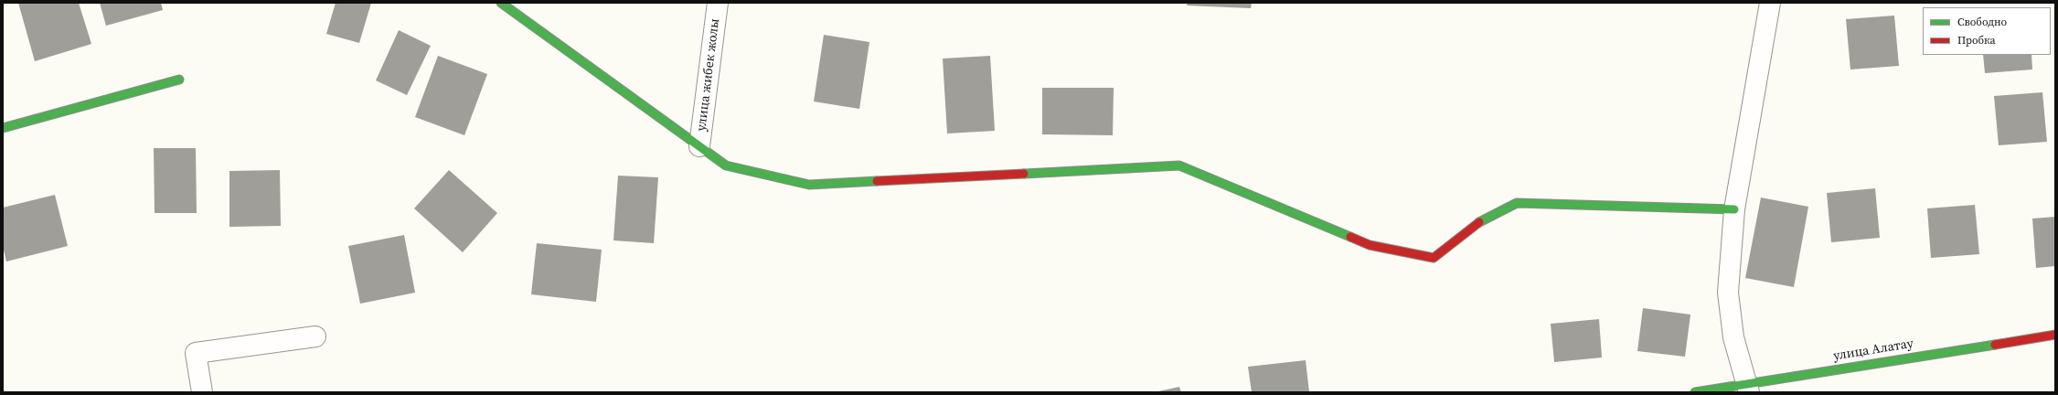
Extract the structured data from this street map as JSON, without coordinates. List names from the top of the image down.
{
  "streets": {
    "street": ["улица жибек жолы", "улица Алатау"]
  },
  "legend": ["Свободно", "Пробка"]
}
